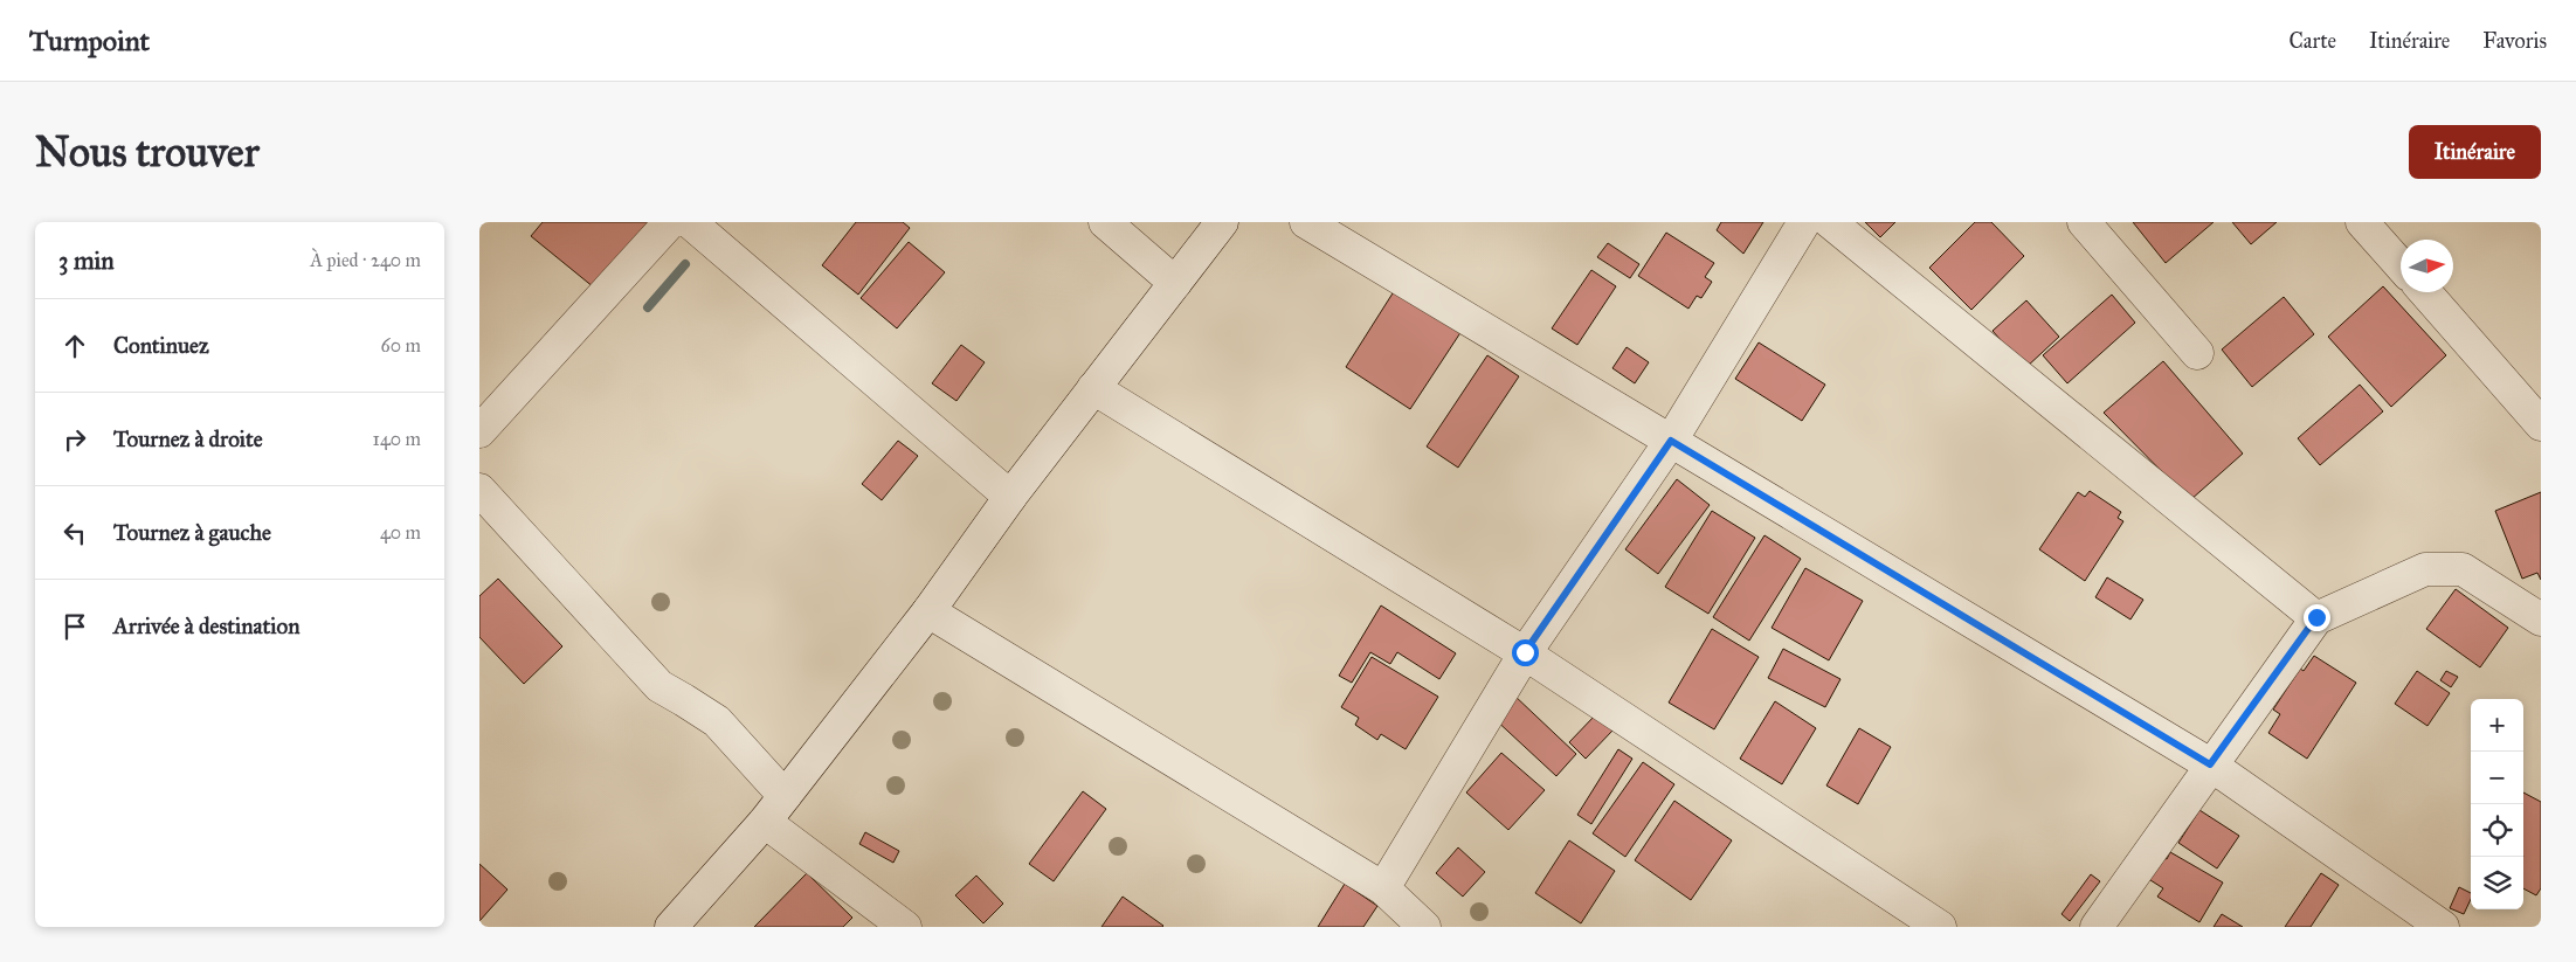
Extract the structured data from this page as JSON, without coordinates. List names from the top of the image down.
{
  "north": "right",
  "page": {
    "header": "Turnpoint",
    "nav": ["Carte", "Itinéraire", "Favoris"],
    "buttons": "Itinéraire",
    "title": "Nous trouver",
    "heading": ["3 min", "À pied · 240 m"],
    "list": [
      ["Continuez", "60 m"],
      ["Tournez à droite", "140 m"],
      ["Tournez à gauche", "40 m"],
      "Arrivée à destination"
    ],
    "map_buttons": ["+", "−"]
  }
}
